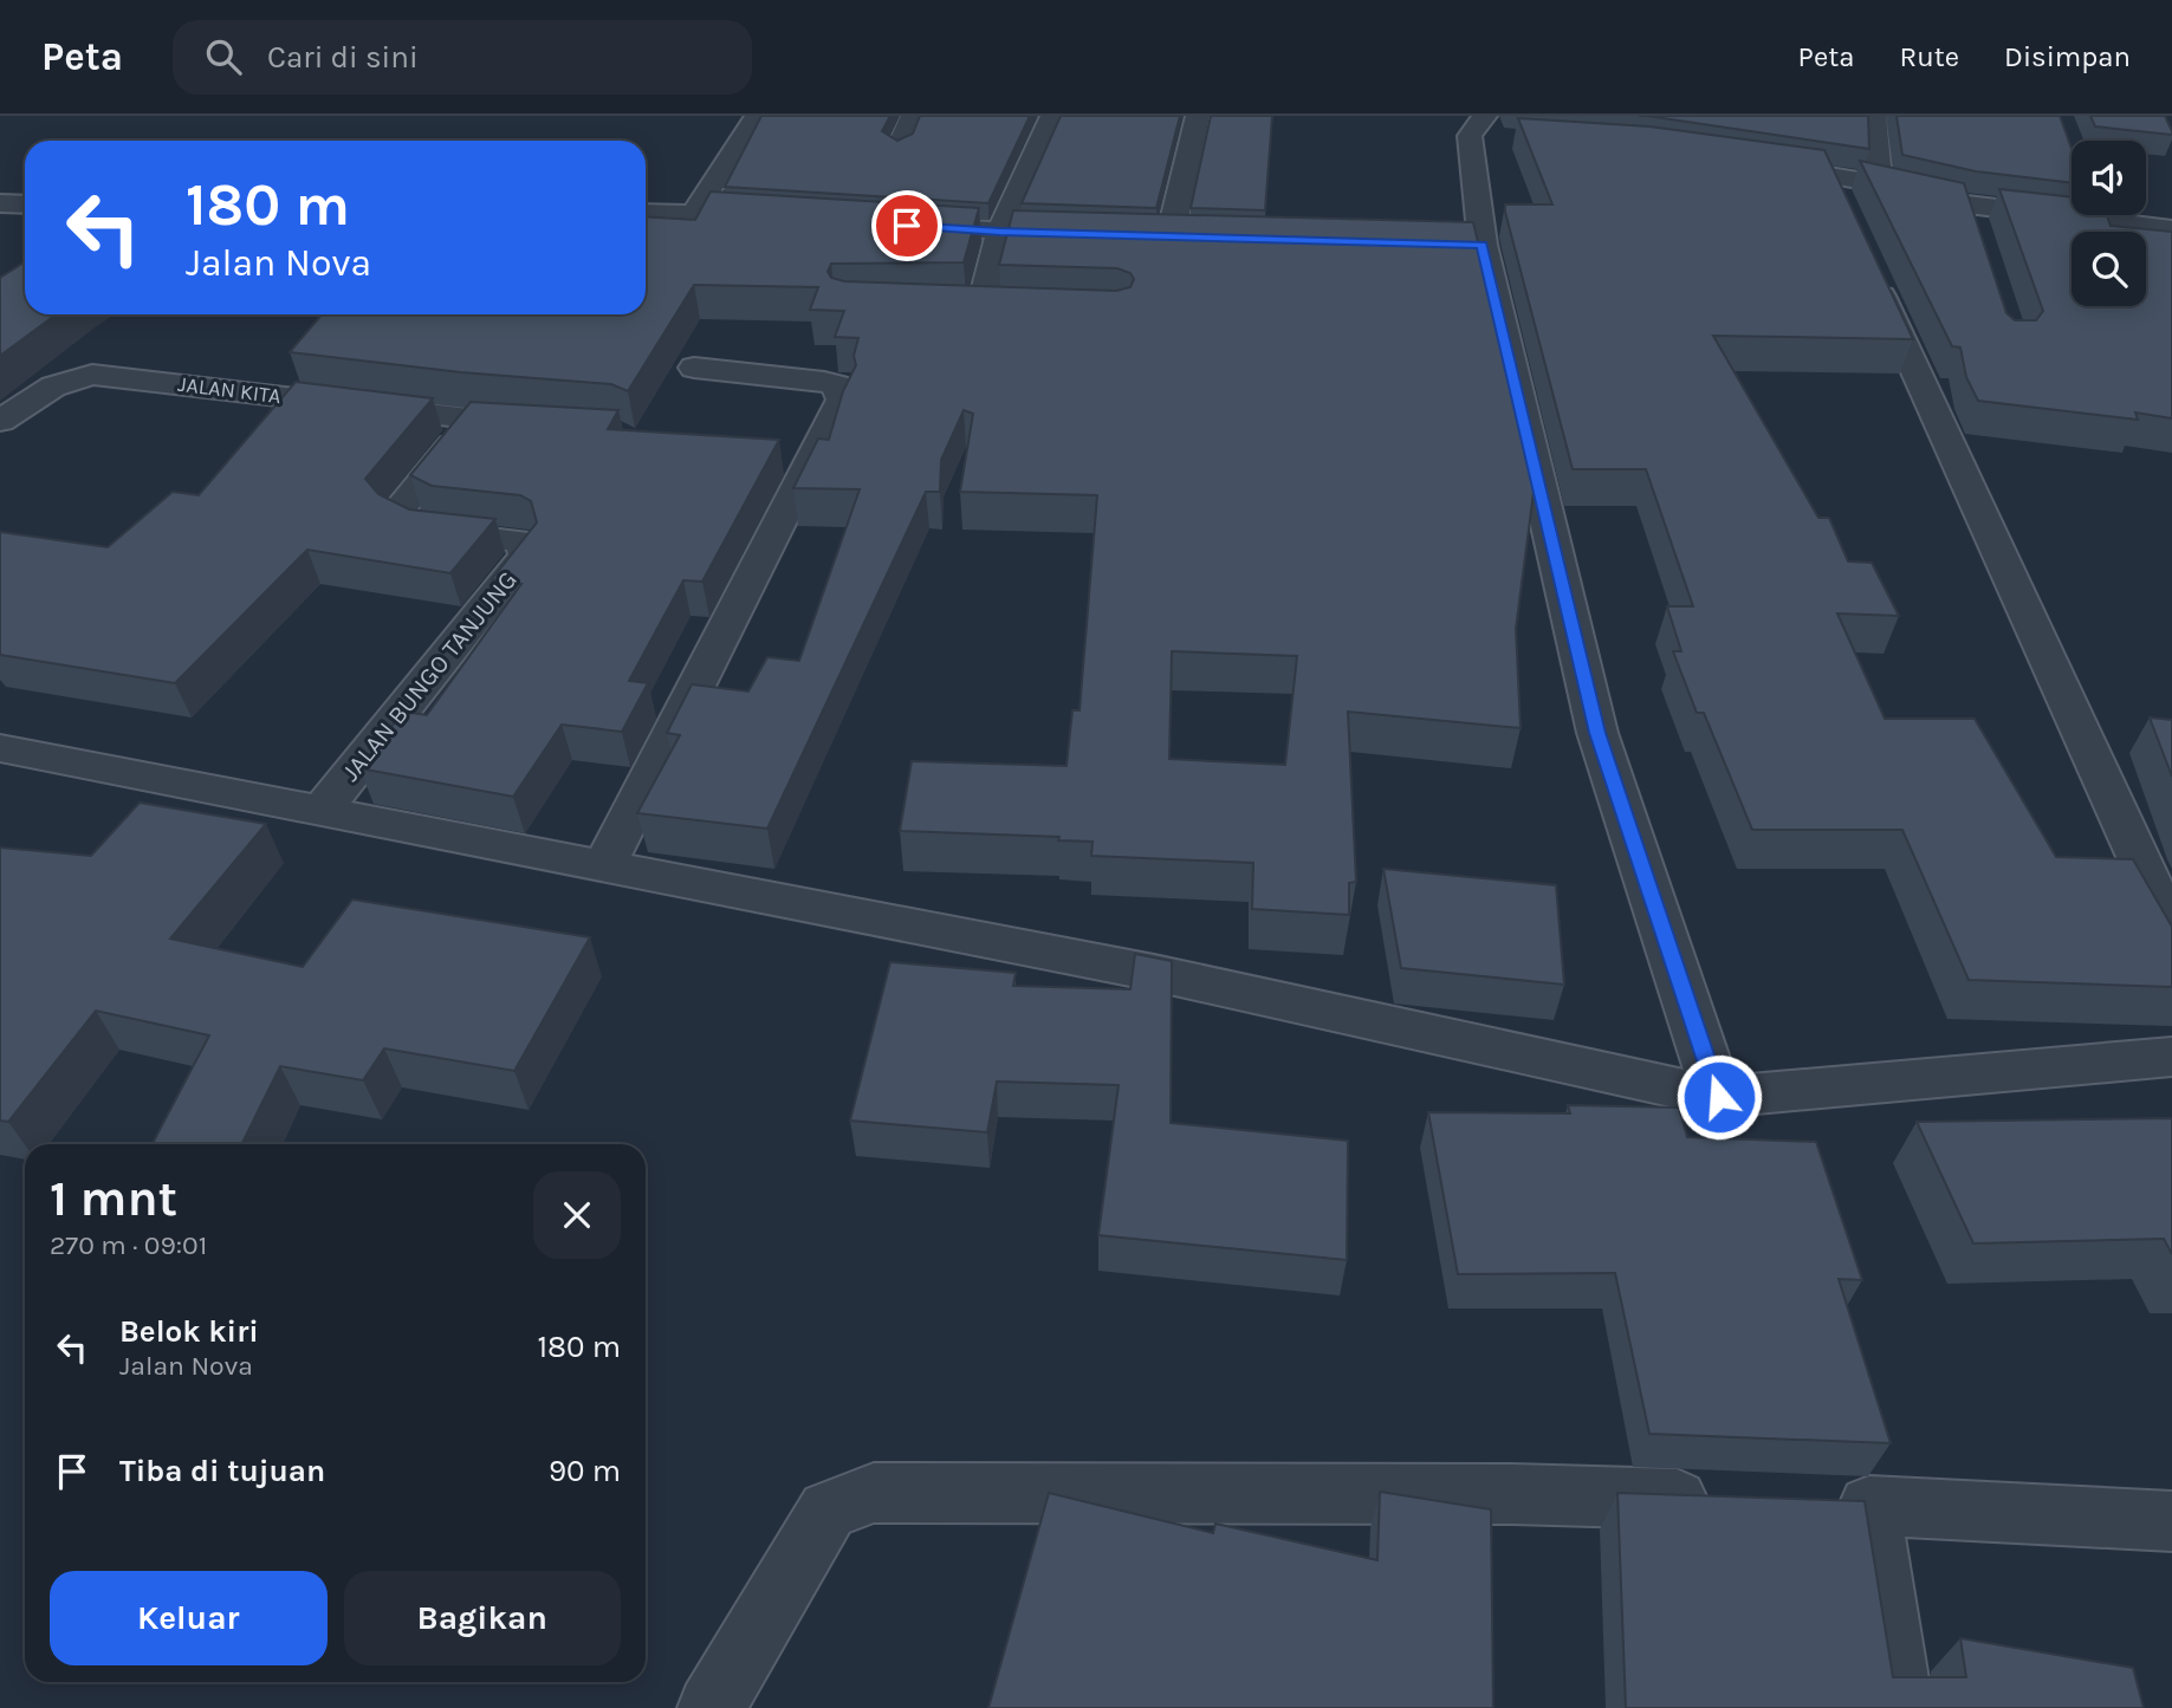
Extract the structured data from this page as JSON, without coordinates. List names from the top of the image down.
{
  "streets": {
    "street": ["JALAN KITA", "JALAN BUNGO TANJUNG"]
  },
  "crossings": [
    ["JALAN KITA", "JALAN BUNGO TANJUNG"]
  ],
  "page": {
    "header": "Peta",
    "search": "Cari di sini",
    "nav": ["Peta", "Rute", "Disimpan"],
    "turn": ["180 m", "Jalan Nova"],
    "heading": ["1 mnt", "270 m · 09:01"],
    "list": [
      {
        "name": "Belok kiri",
        "note": "Jalan Nova",
        "value": "180 m"
      },
      {
        "name": "Tiba di tujuan",
        "value": "90 m"
      }
    ],
    "buttons": ["Keluar", "Bagikan"]
  }
}
